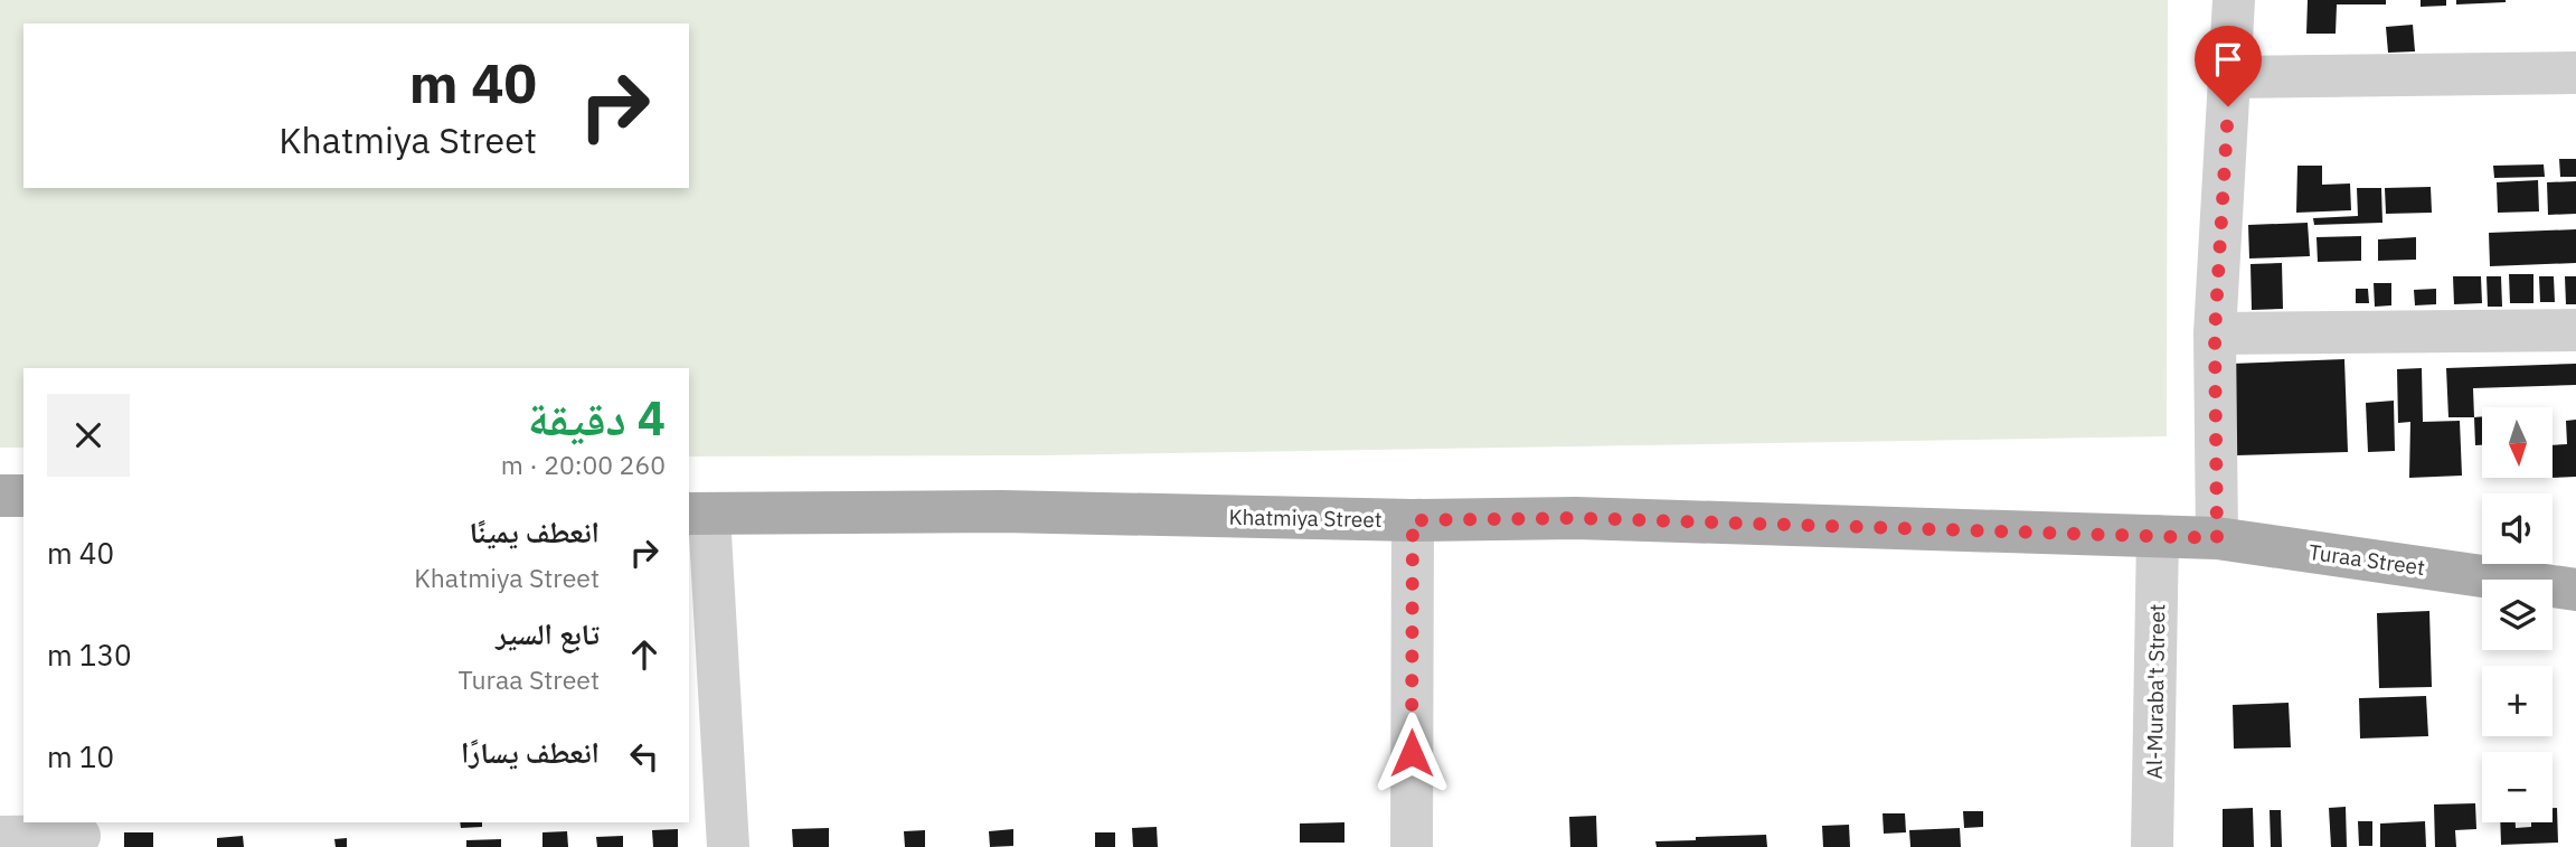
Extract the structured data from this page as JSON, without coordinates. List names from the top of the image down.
{
  "streets": {
    "main road": ["Khatmiya Street", "Turaa Street"],
    "street": ["Al-Muraba't Street"]
  },
  "crossings": [
    ["Khatmiya Street", "Turaa Street"],
    ["Khatmiya Street", "Al-Muraba't Street"],
    ["Turaa Street", "Al-Muraba't Street"]
  ],
  "north": "bottom",
  "page": {
    "turn": ["40 m", "Khatmiya Street"],
    "heading": ["4 دقيقة", "260 m · 20:00"],
    "map_buttons": ["+", "−"],
    "list": [
      {
        "name": "انعطف يمينًا",
        "note": "Khatmiya Street",
        "value": "40 m"
      },
      {
        "name": "تابع السير",
        "note": "Turaa Street",
        "value": "130 m"
      },
      {
        "name": "انعطف يسارًا",
        "value": "10 m"
      }
    ]
  }
}
